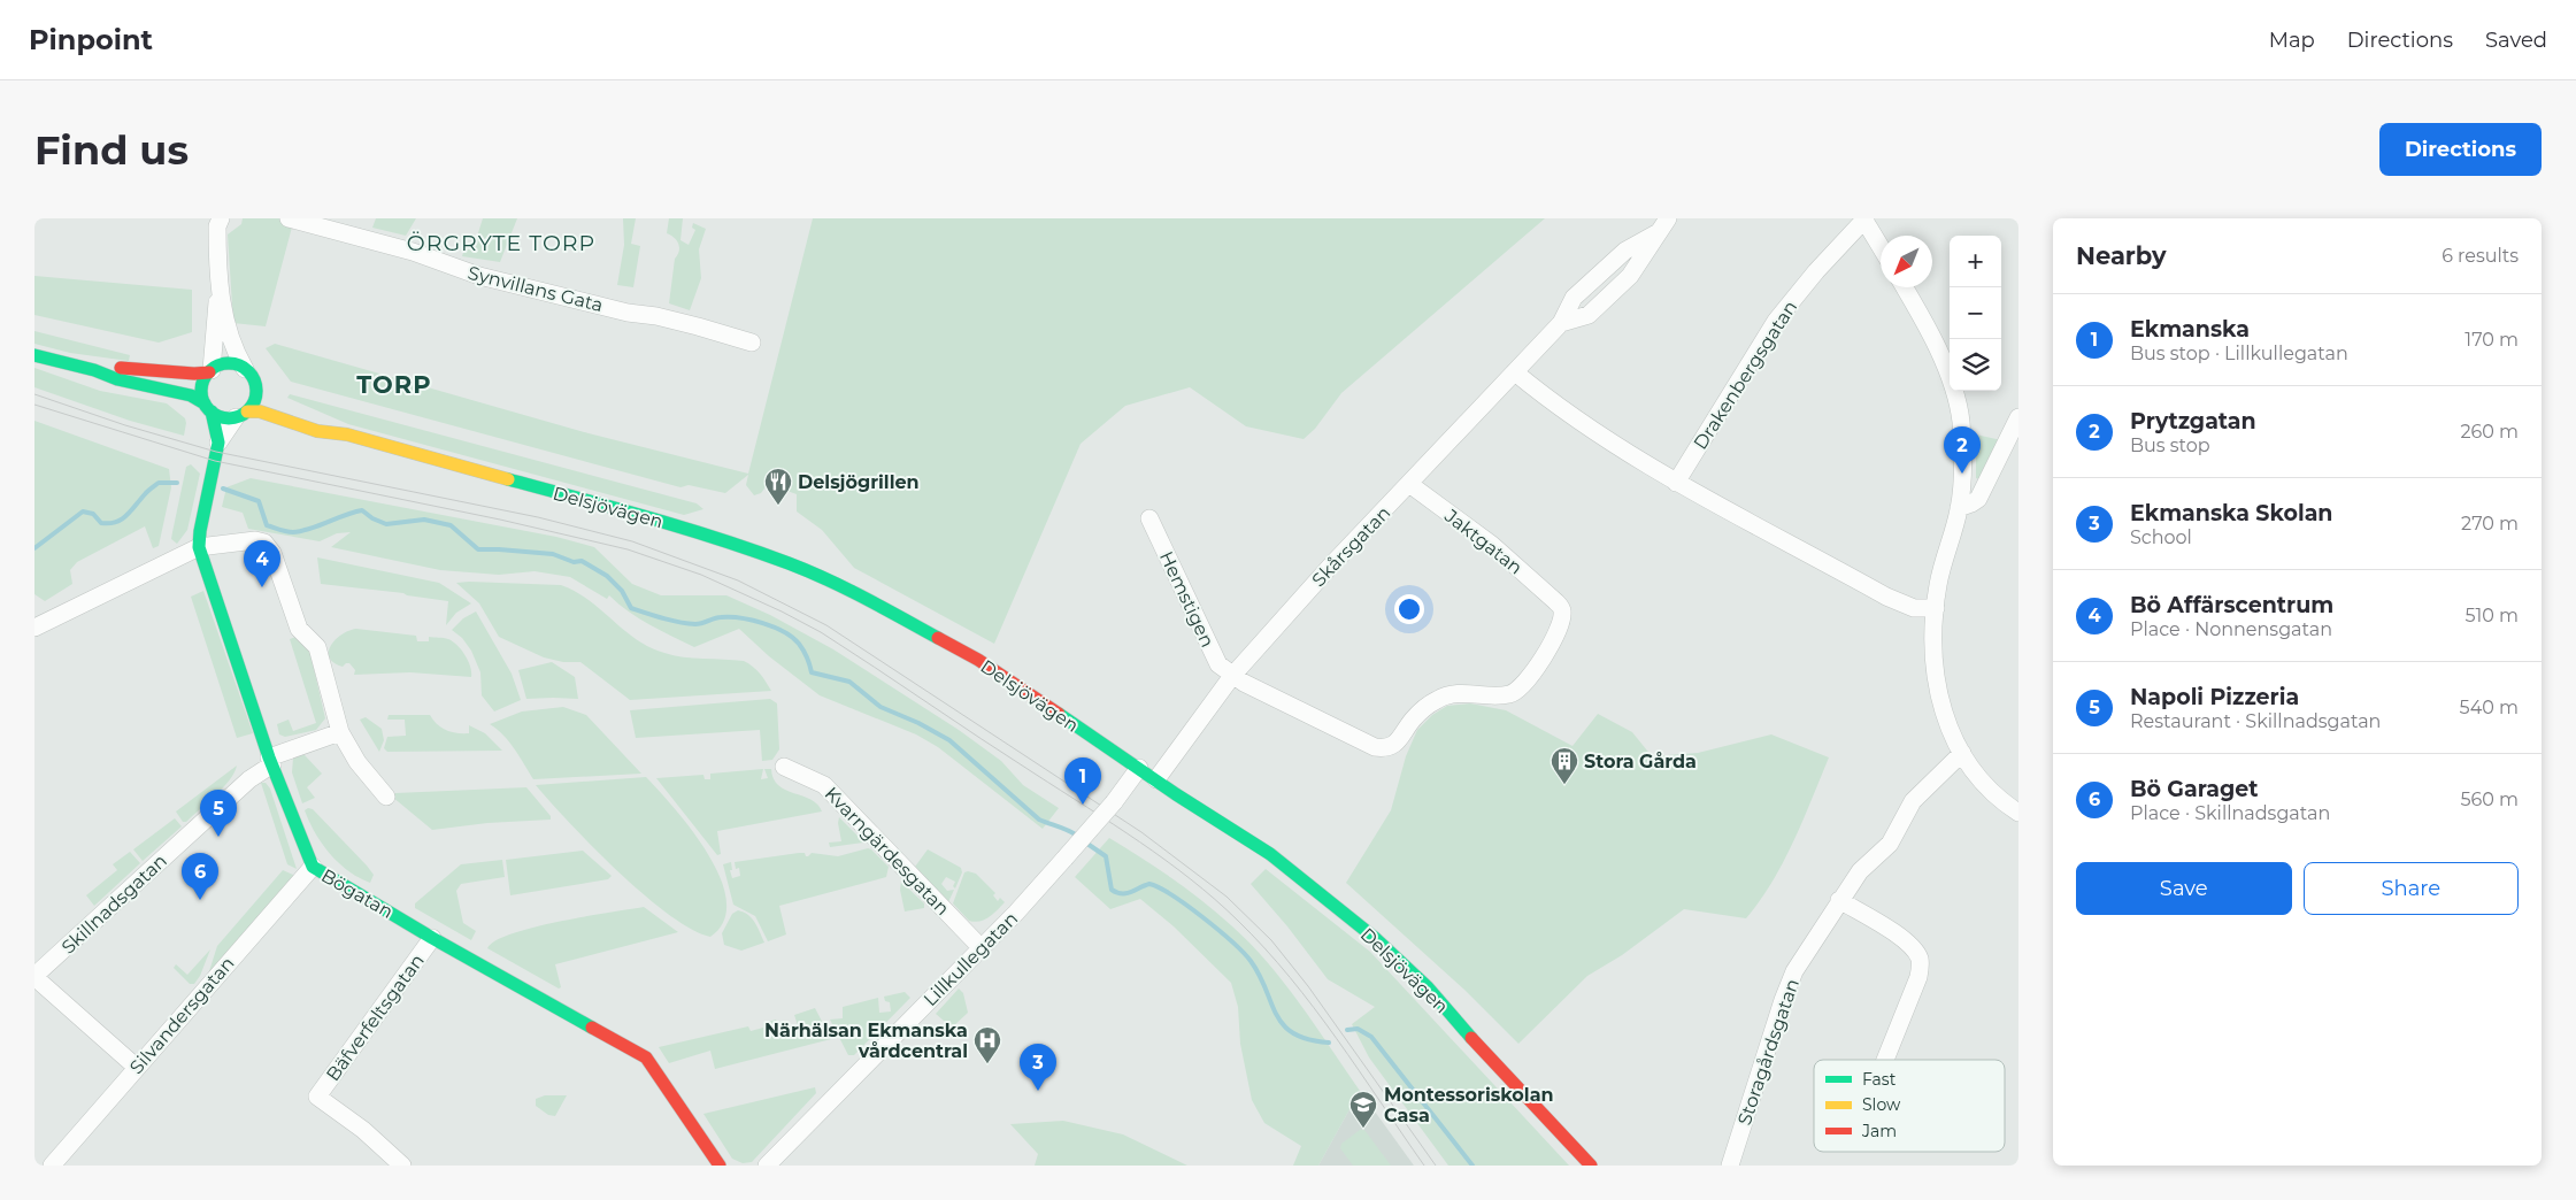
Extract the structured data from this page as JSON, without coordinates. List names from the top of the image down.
{
  "streets": {
    "street": [
      "Synvillans Gata",
      "Drakenbergsgatan",
      "Delsjövägen",
      "Jaktgatan",
      "Skårsgatan",
      "Hemstigen",
      "Kvarngärdesgatan",
      "Bögatan",
      "Skillnadsgatan",
      "Lillkullegatan",
      "Silvandersgatan",
      "Bäfverfeltsgatan",
      "Storagårdsgatan"
    ]
  },
  "crossings": [
    ["Delsjövägen", "Skårsgatan"],
    ["Delsjövägen", "Bögatan"],
    ["Delsjövägen", "Lillkullegatan"],
    ["Jaktgatan", "Skårsgatan"],
    ["Jaktgatan", "Hemstigen"],
    ["Skårsgatan", "Hemstigen"],
    ["Kvarngärdesgatan", "Lillkullegatan"],
    ["Bögatan", "Skillnadsgatan"],
    ["Bögatan", "Silvandersgatan"],
    ["Bögatan", "Bäfverfeltsgatan"]
  ],
  "districts": ["ÖRGRYTE TORP", "TORP"],
  "places": {
    "restaurant": ["Delsjögrillen"],
    "building": ["Stora Gårda"],
    "hospital": ["Närhälsan Ekmanska vårdcentral"],
    "school or university": ["Montessoriskolan Casa"]
  },
  "legend": ["Fast", "Slow", "Jam"],
  "north": "bottom left",
  "page": {
    "header": "Pinpoint",
    "nav": ["Map", "Directions", "Saved"],
    "buttons": [
      "Directions",
      ["Save", "Share"]
    ],
    "title": "Find us",
    "heading": ["Nearby", "6 results"],
    "map_buttons": ["+", "−"],
    "list": [
      {
        "mark": "1",
        "name": "Ekmanska",
        "note": "Bus stop · Lillkullegatan",
        "value": "170 m"
      },
      {
        "mark": "2",
        "name": "Prytzgatan",
        "note": "Bus stop",
        "value": "260 m"
      },
      {
        "mark": "3",
        "name": "Ekmanska Skolan",
        "note": "School",
        "value": "270 m"
      },
      {
        "mark": "4",
        "name": "Bö Affärscentrum",
        "note": "Place · Nonnensgatan",
        "value": "510 m"
      },
      {
        "mark": "5",
        "name": "Napoli Pizzeria",
        "note": "Restaurant · Skillnadsgatan",
        "value": "540 m"
      },
      {
        "mark": "6",
        "name": "Bö Garaget",
        "note": "Place · Skillnadsgatan",
        "value": "560 m"
      }
    ],
    "pins": [
      "2",
      "4",
      "1",
      "5",
      "6",
      "3"
    ]
  }
}
